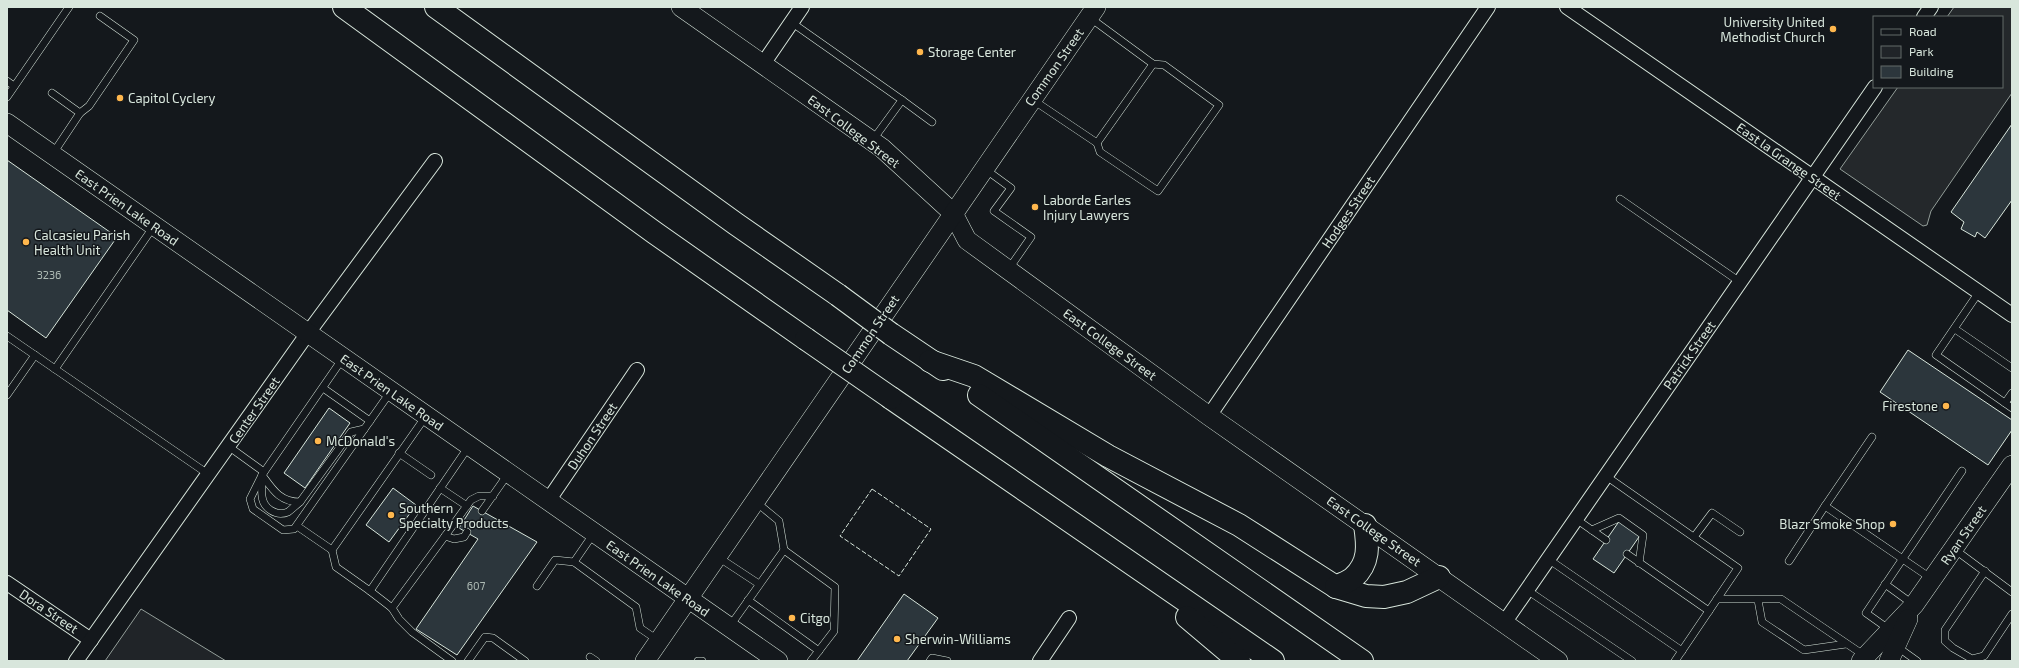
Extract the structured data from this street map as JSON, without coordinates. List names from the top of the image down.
{
  "streets": {
    "street": [
      "Common Street",
      "East College Street",
      "East la Grange Street",
      "East Prien Lake Road",
      "Hodges Street",
      "Patrick Street",
      "Center Street",
      "Duhon Street",
      "Ryan Street",
      "Dora Street"
    ]
  },
  "crossings": [
    ["Common Street", "East College Street"],
    ["Common Street", "East Prien Lake Road"],
    ["East College Street", "Hodges Street"],
    ["East College Street", "Patrick Street"],
    ["East la Grange Street", "Patrick Street"],
    ["East Prien Lake Road", "Center Street"],
    ["East Prien Lake Road", "Duhon Street"],
    ["Center Street", "Dora Street"]
  ],
  "places": [
    "University United Methodist Church",
    "Storage Center",
    "Capitol Cyclery",
    "Laborde Earles Injury Lawyers",
    "Calcasieu Parish Health Unit",
    "Firestone",
    "McDonald's",
    "Southern Specialty Products",
    "Blazr Smoke Shop",
    "Citgo",
    "Sherwin-Williams"
  ],
  "house_numbers": ["3236", "607"],
  "legend": ["Road", "Park", "Building"]
}
